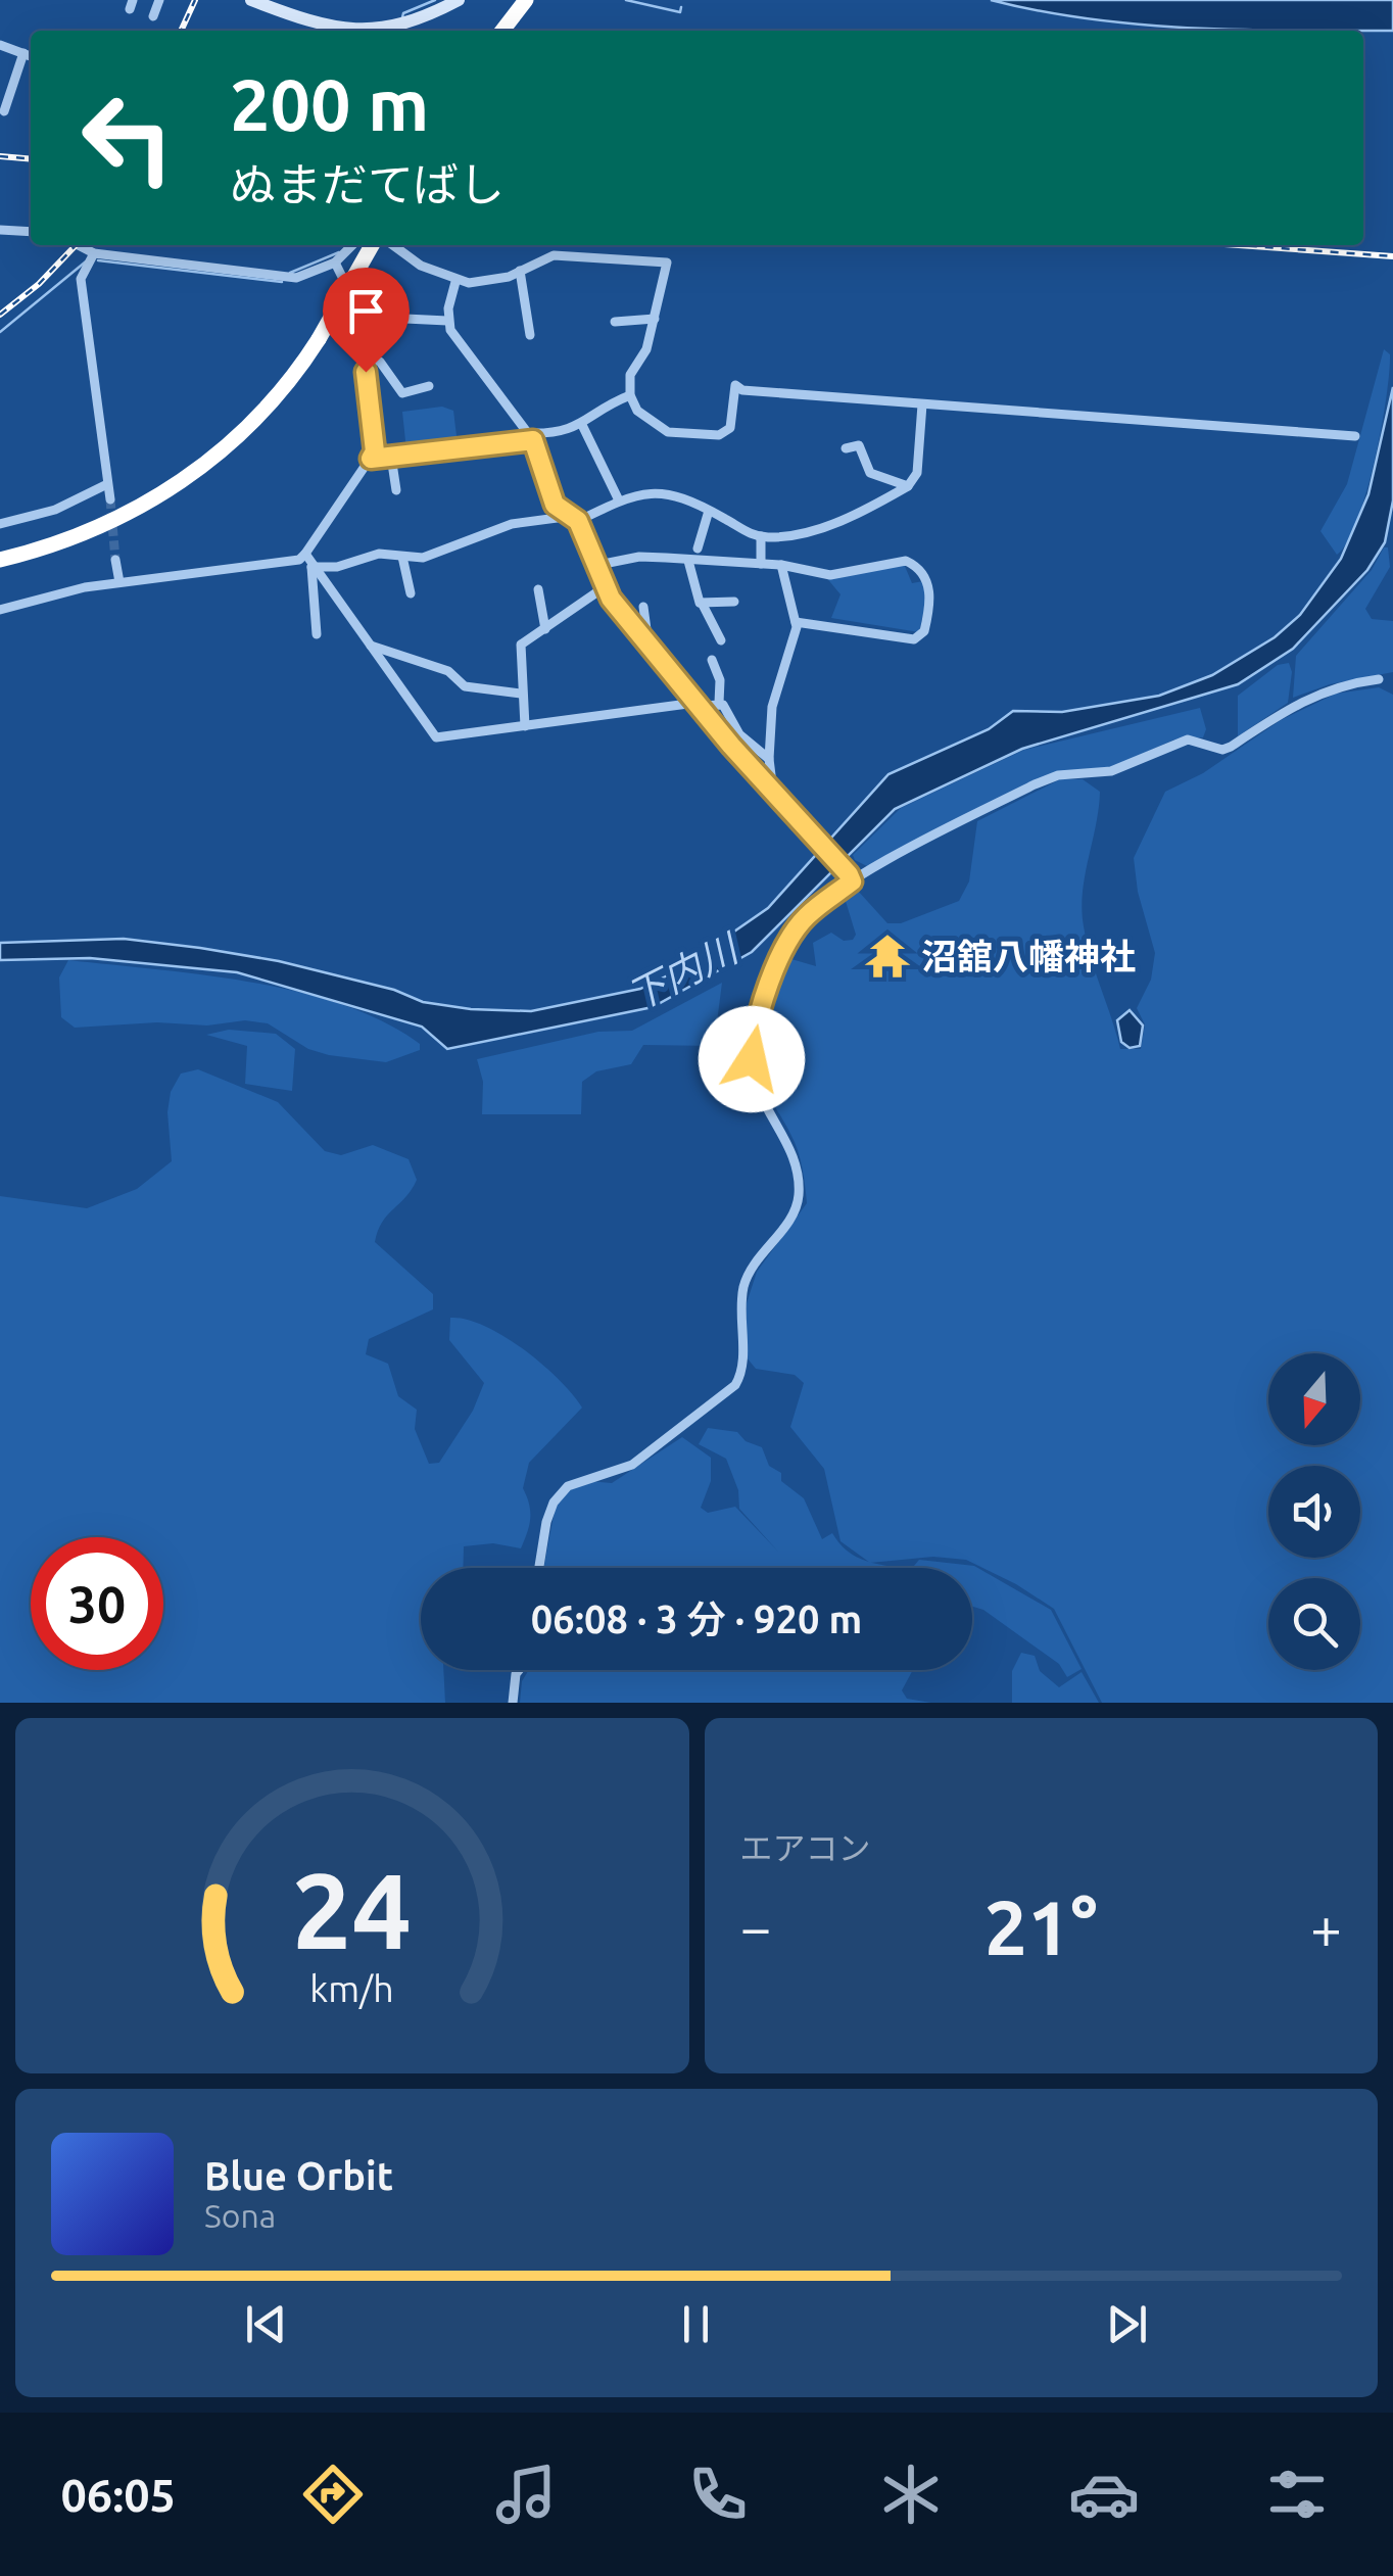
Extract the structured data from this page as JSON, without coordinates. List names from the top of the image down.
{
  "water": ["下内川"],
  "places": {
    "temple": ["沼舘八幡神社"]
  },
  "north": "bottom",
  "page": {
    "turn": ["200 m", "ぬまだてばし"],
    "limit": "30",
    "trip": "06:08 · 3 分 · 920 m",
    "tile": "エアコン",
    "heat": ["−", "21°", "+"],
    "song": ["Blue Orbit", "Sona"],
    "tabs": "06:05",
    "gauge": ["24", "km/h"]
  }
}
